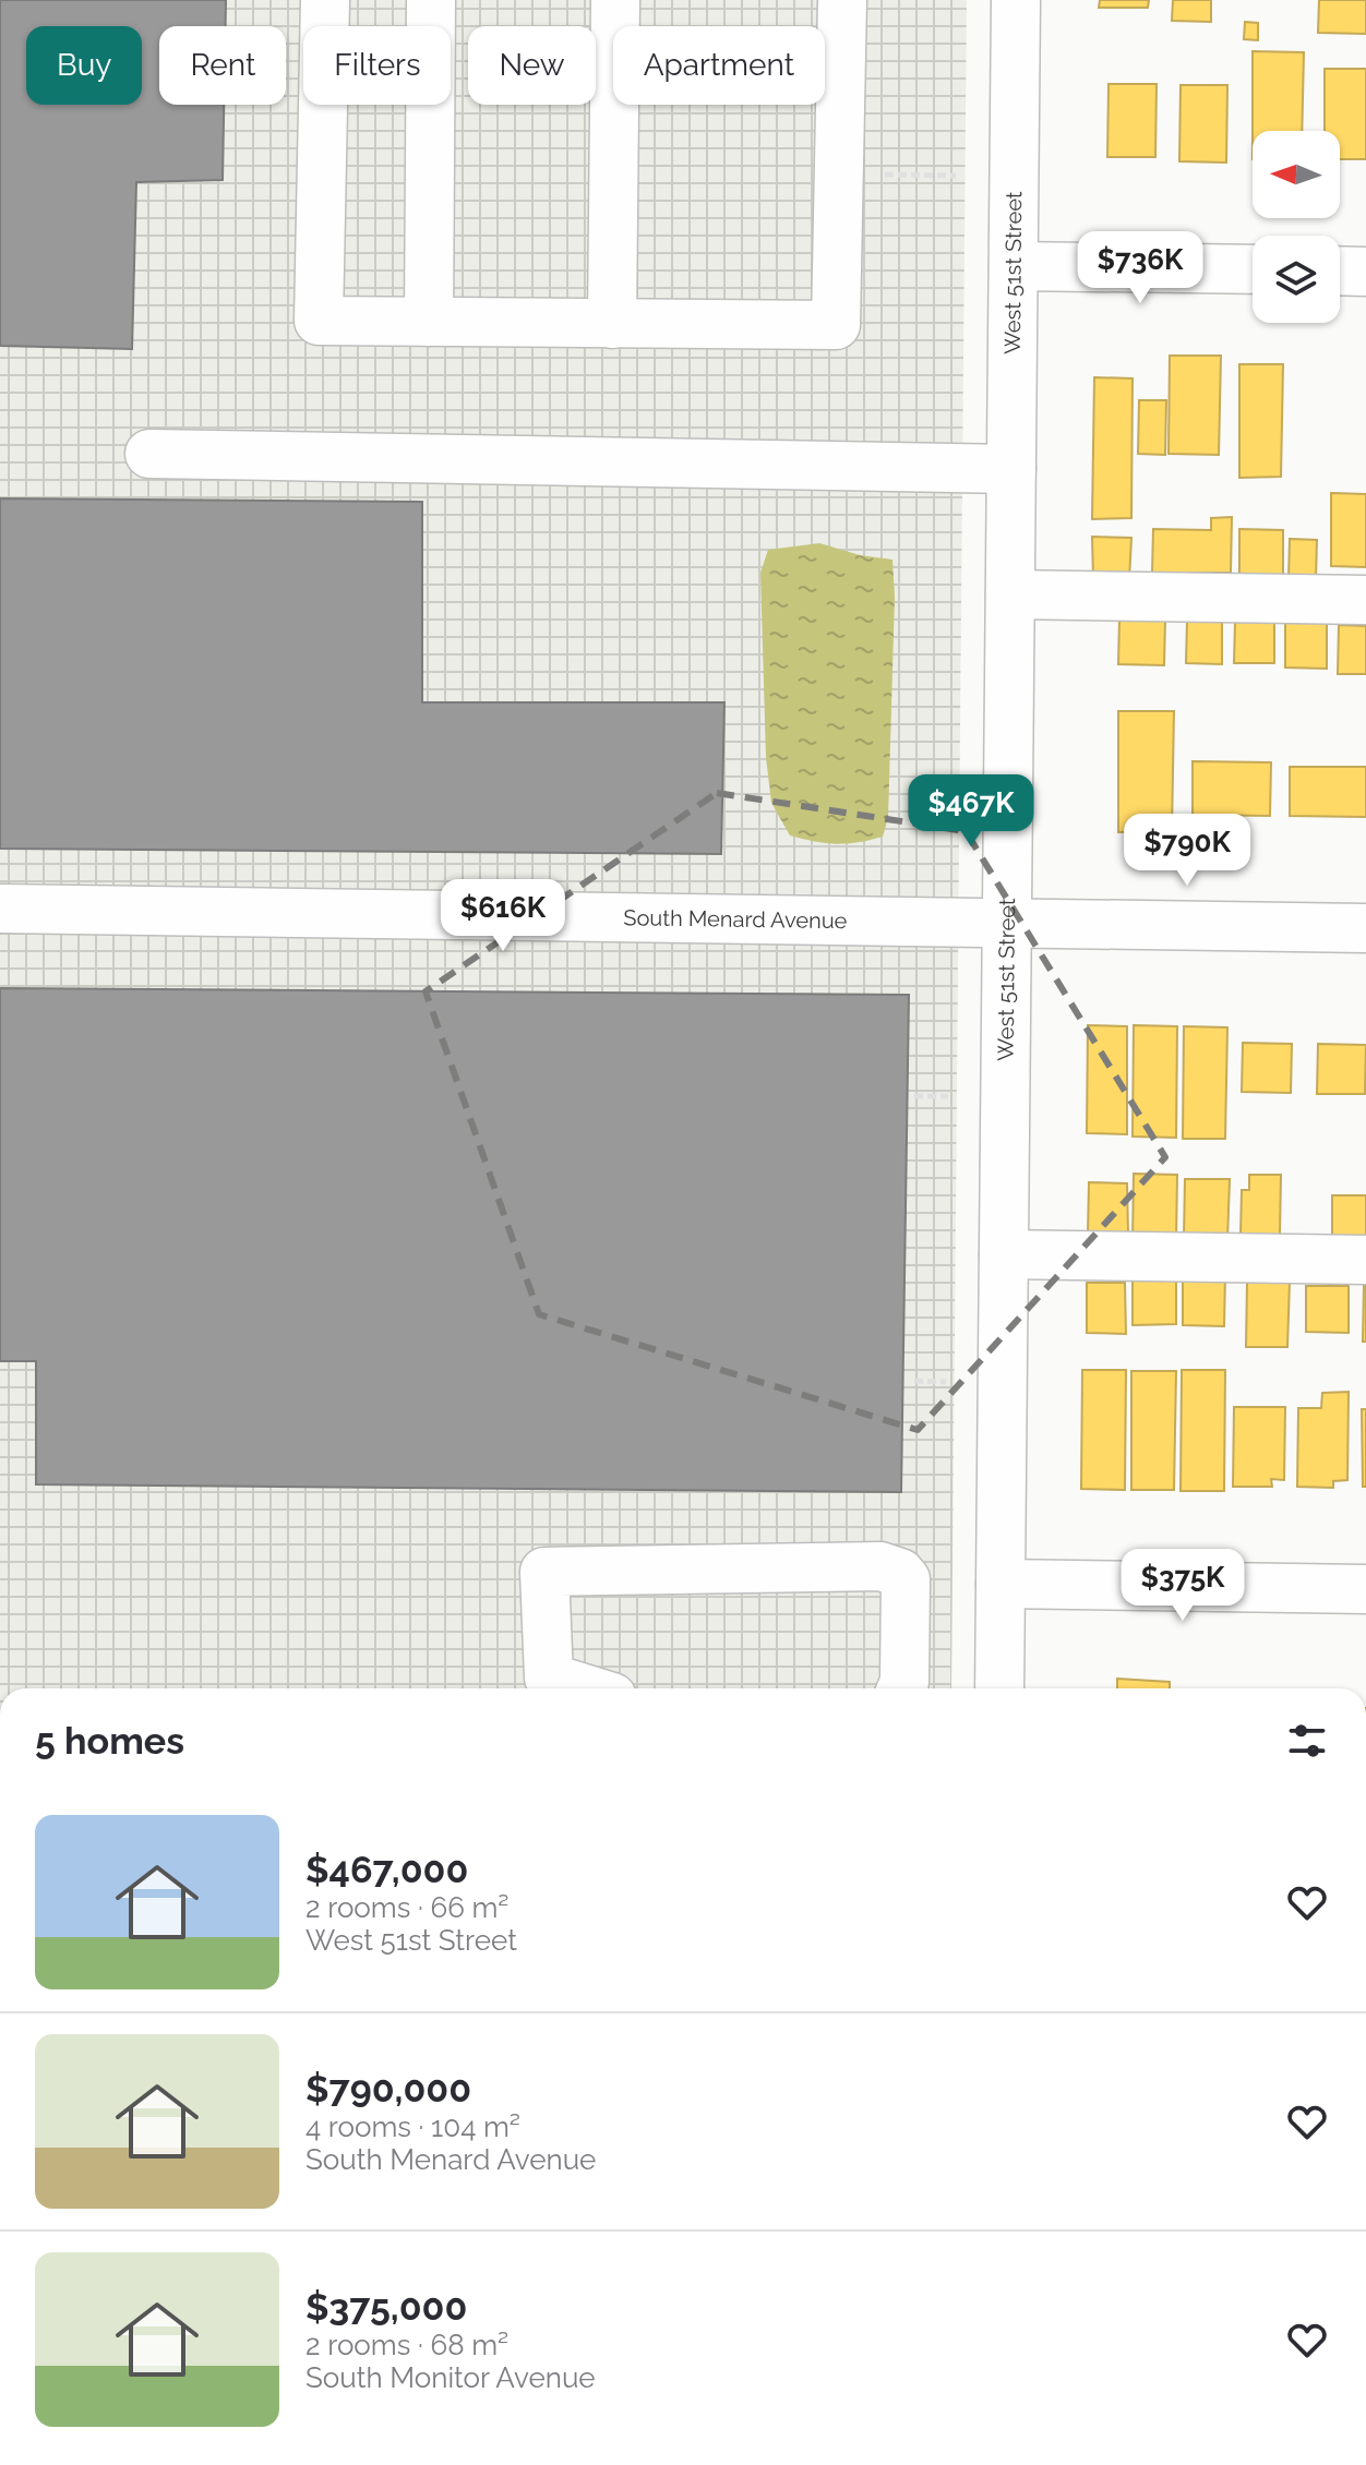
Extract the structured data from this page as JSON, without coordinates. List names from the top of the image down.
{
  "streets": {
    "street": ["West 51st Street", "South Menard Avenue"]
  },
  "crossings": [
    ["West 51st Street", "South Menard Avenue"]
  ],
  "north": "left",
  "page": {
    "chip": [
      "Buy",
      "Rent",
      "Filters",
      "New",
      "Apartment"
    ],
    "price": [
      "$736K",
      "$467K",
      "$790K",
      "$616K",
      "$375K"
    ],
    "heading": "5 homes",
    "list": [
      {
        "name": "$467,000",
        "note": "2 rooms · 66 m² · West 51st Street"
      },
      {
        "name": "$790,000",
        "note": "4 rooms · 104 m² · South Menard Avenue"
      },
      {
        "name": "$375,000",
        "note": "2 rooms · 68 m² · South Monitor Avenue"
      }
    ]
  }
}
